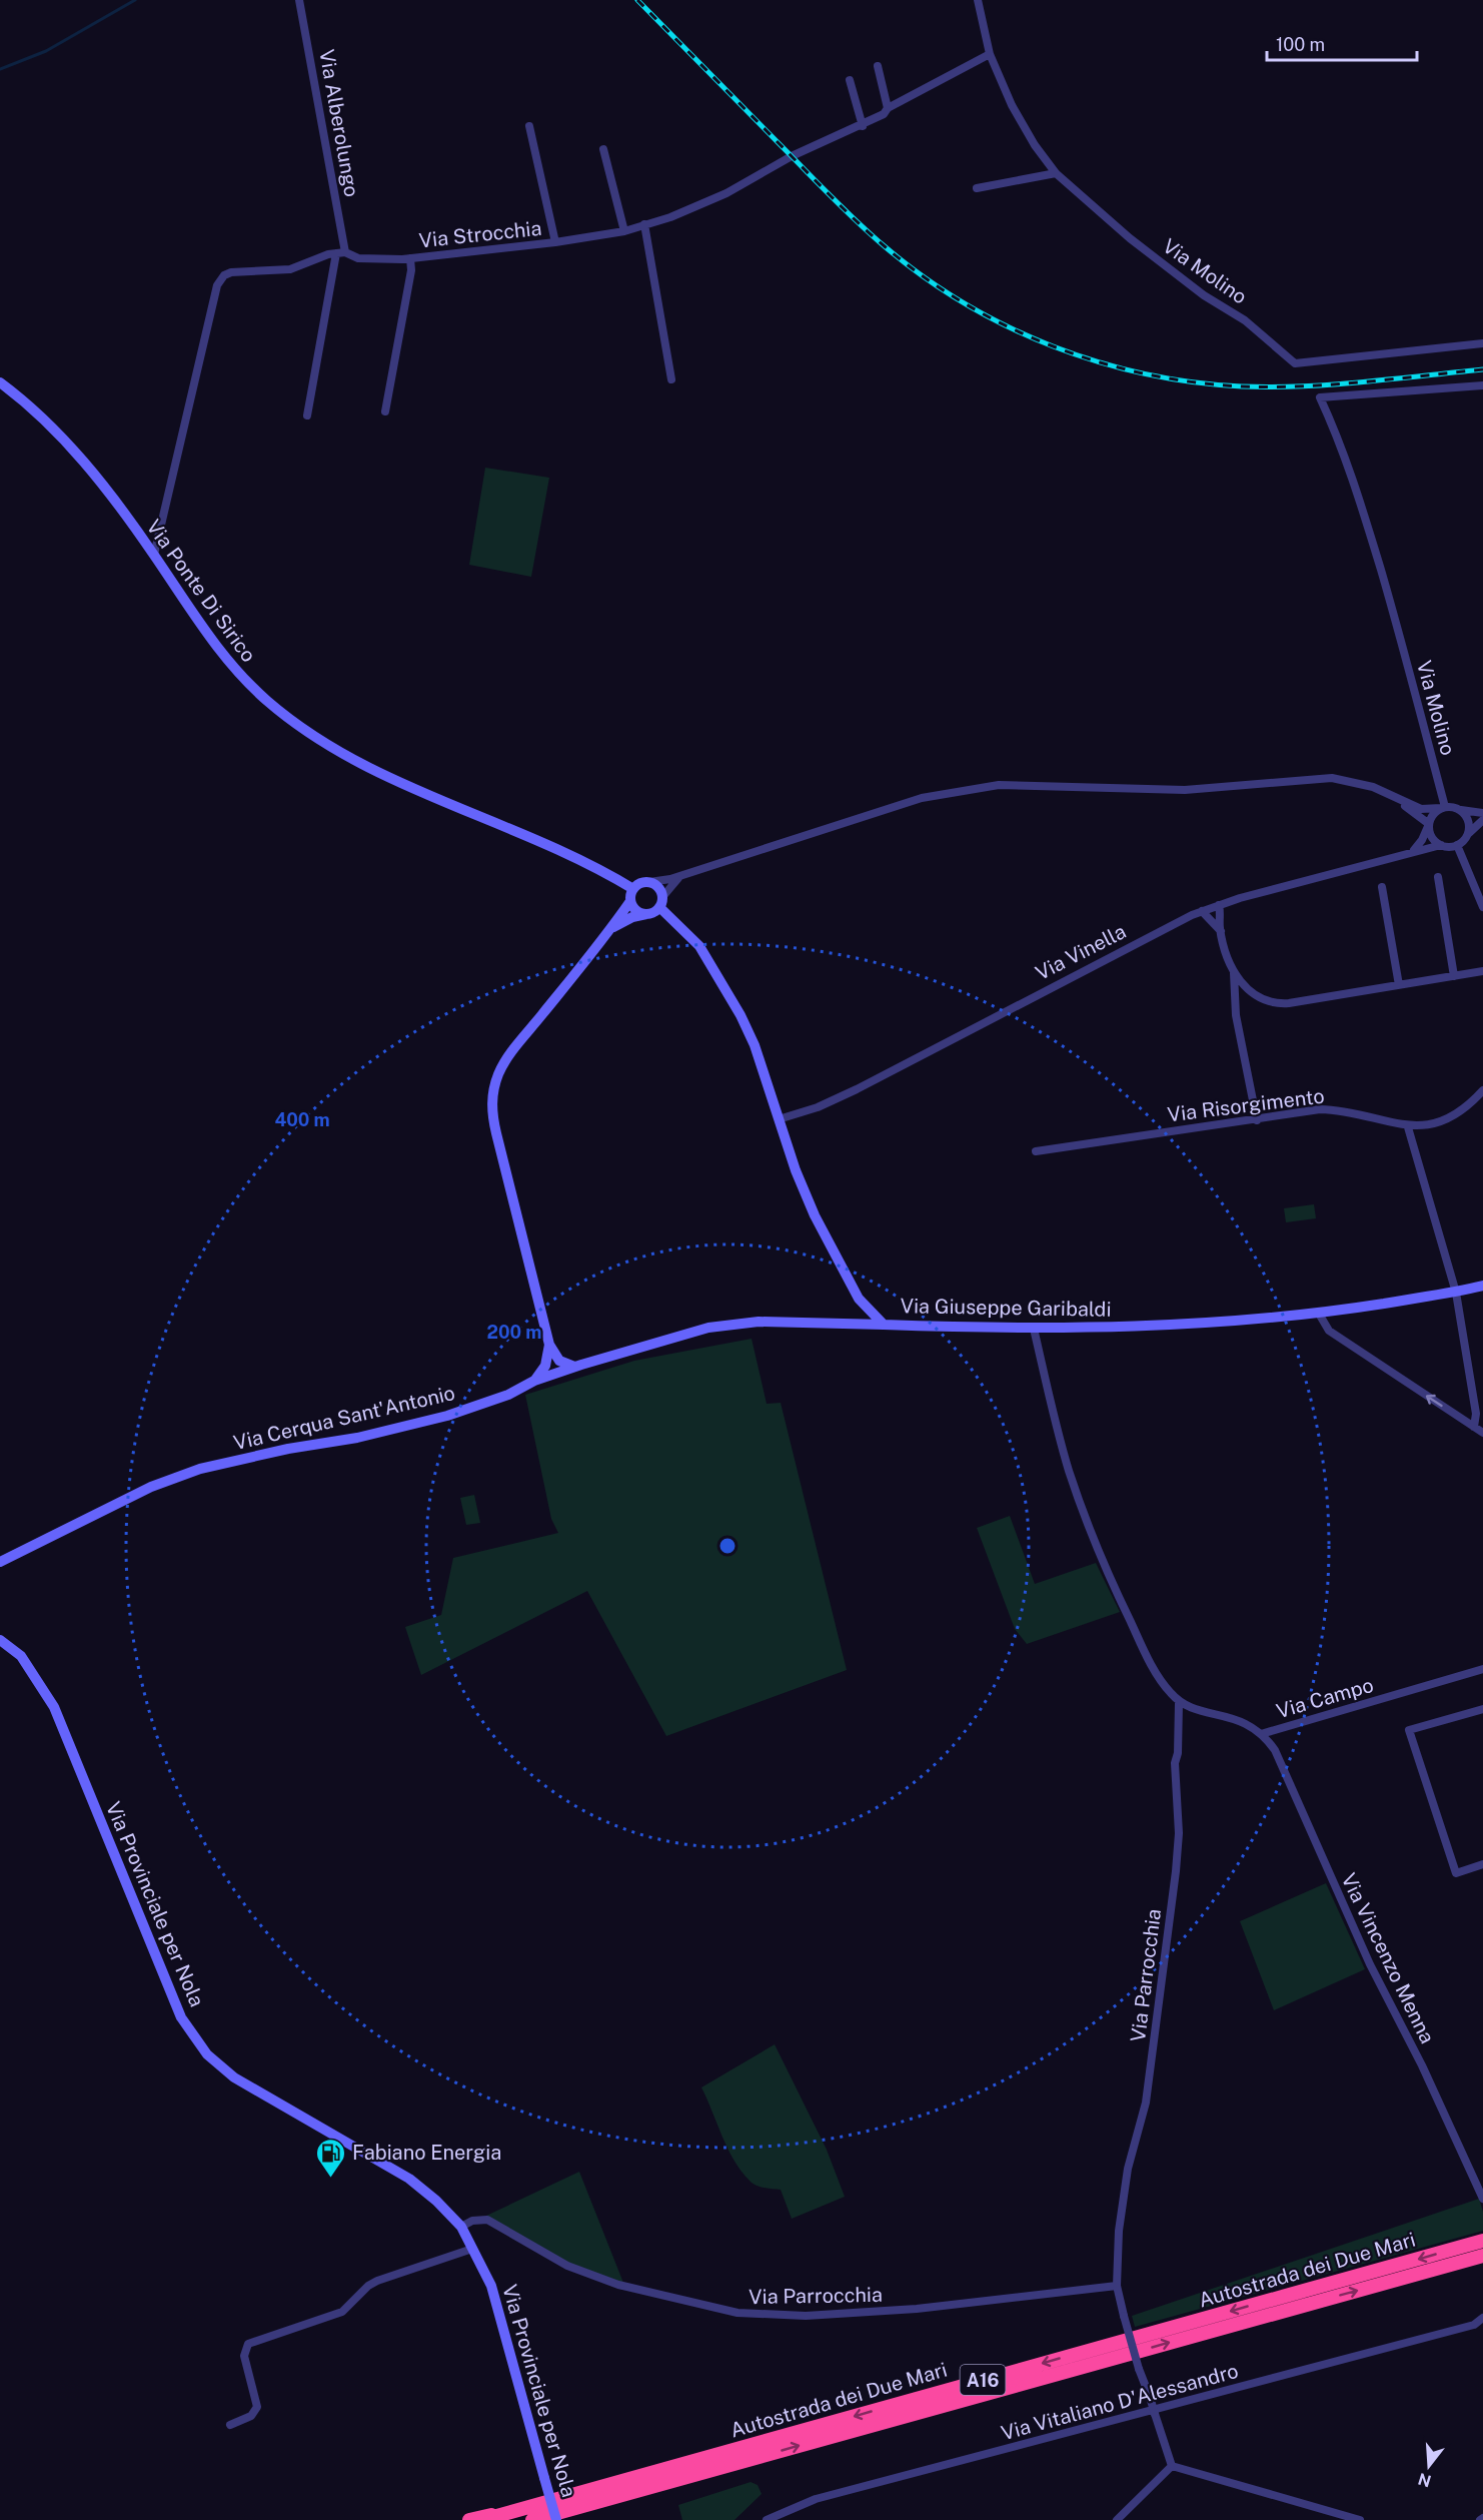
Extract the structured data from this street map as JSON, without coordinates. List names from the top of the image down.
{
  "streets": {
    "highway": ["Autostrada dei Due Mari", "A16"],
    "street": [
      "Via Alberolungo",
      "Via Strocchia",
      "Via Molino",
      "Via Ponte Di Sirico",
      "Via Vinella",
      "Via Risorgimento",
      "Via Giuseppe Garibaldi",
      "Via Cerqua Sant'Antonio",
      "Via Campo",
      "Via Provinciale per Nola",
      "Via Vincenzo Menna",
      "Via Parrocchia",
      "Via Vitaliano D'Alessandro"
    ]
  },
  "crossings": [
    ["Via Alberolungo", "Via Strocchia"],
    ["Via Strocchia", "Via Molino"],
    ["Via Strocchia", "Via Ponte Di Sirico"],
    ["Via Molino", "Via Vinella"],
    ["Via Ponte Di Sirico", "Via Giuseppe Garibaldi"],
    ["Via Vinella", "Via Giuseppe Garibaldi"],
    ["Via Giuseppe Garibaldi", "Via Cerqua Sant'Antonio"],
    ["Via Campo", "Via Vincenzo Menna"],
    ["Via Campo", "Via Parrocchia"],
    ["Via Provinciale per Nola", "Via Parrocchia"]
  ],
  "places": {
    "fuel station": ["Fabiano Energia"]
  },
  "scale_bar": "100 m",
  "north": "bottom",
  "rings": ["400 m", "200 m"]
}
